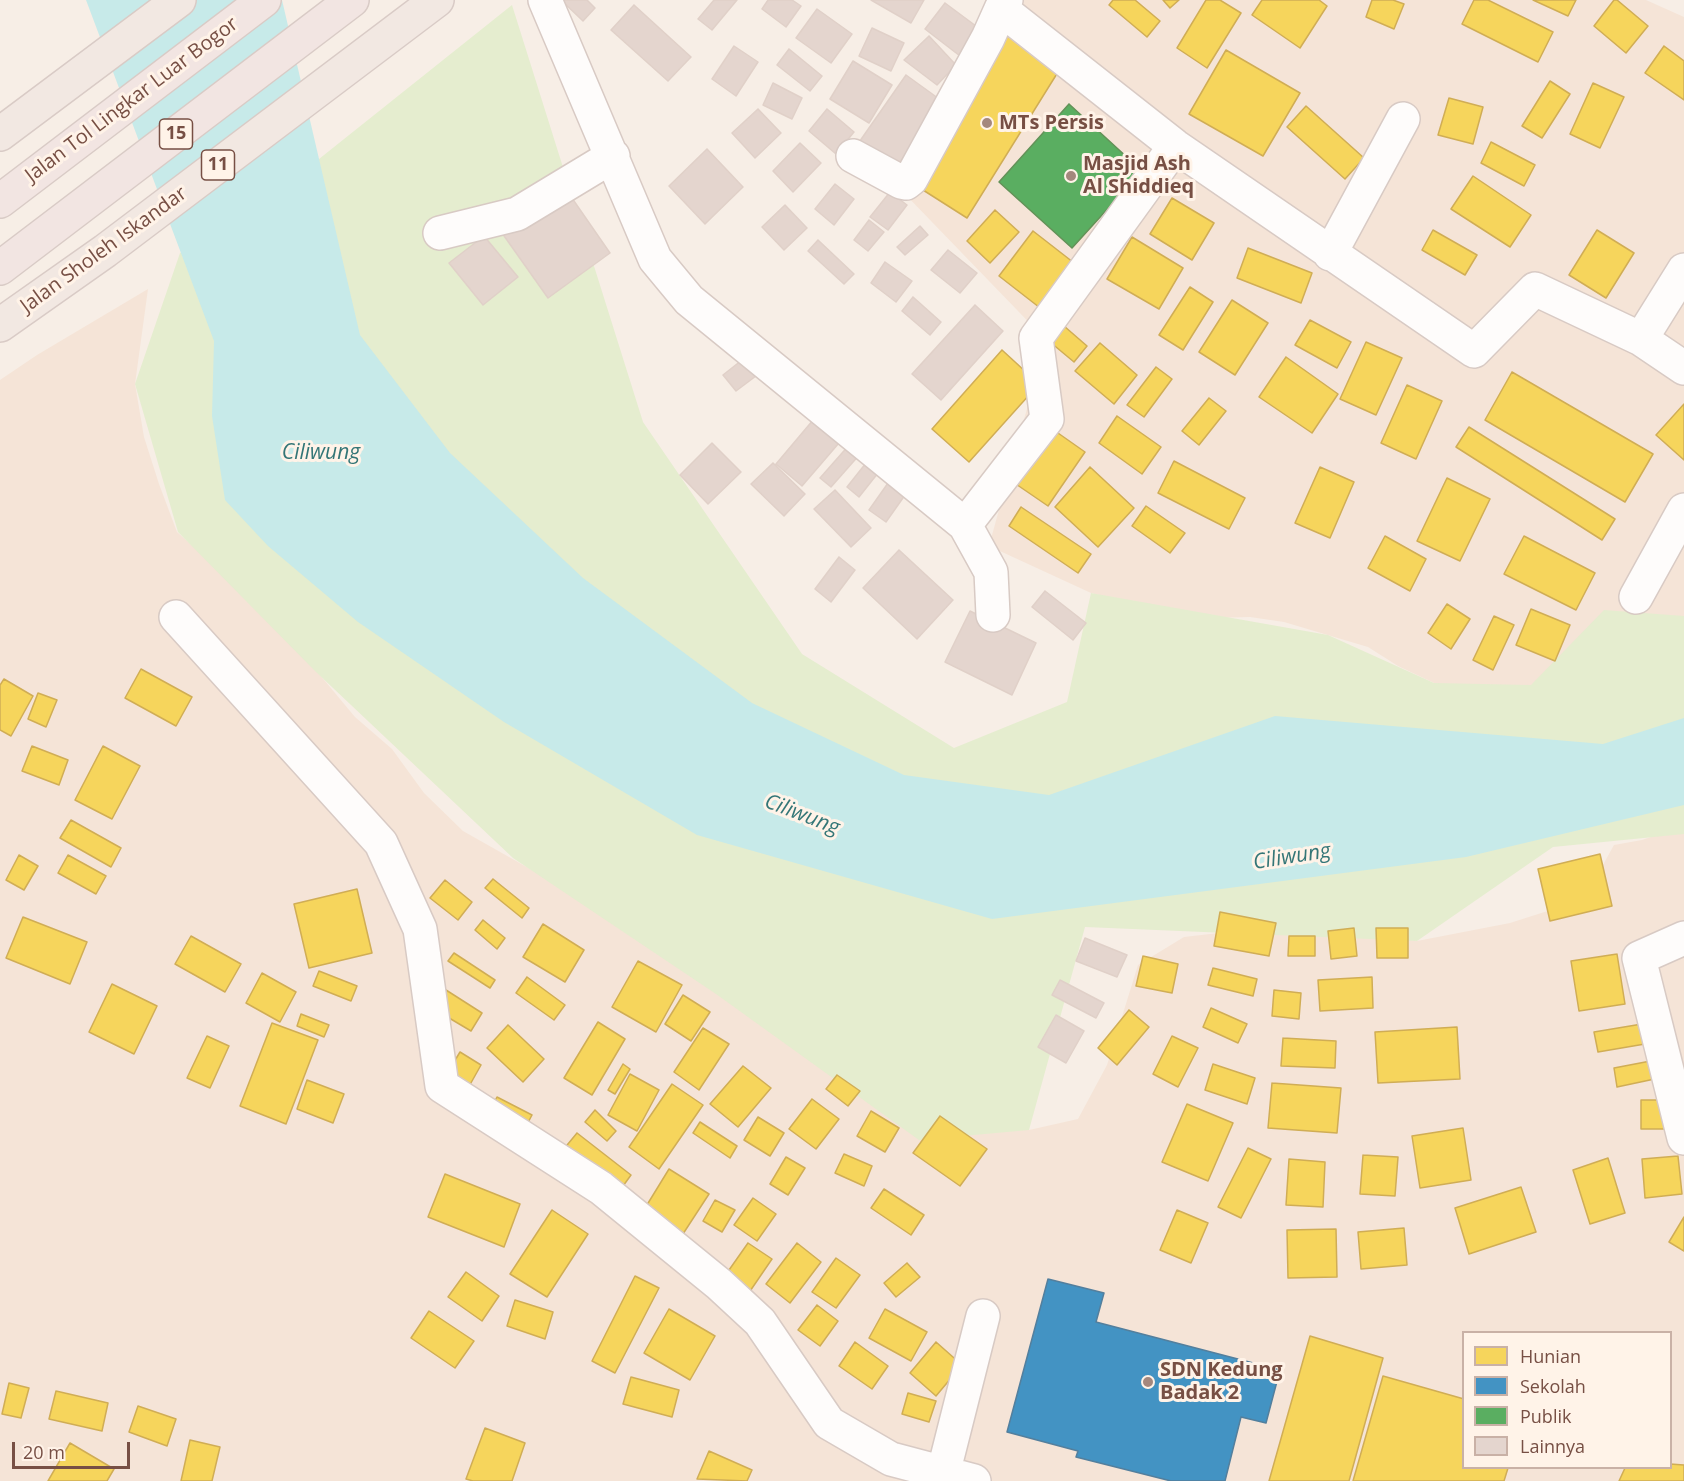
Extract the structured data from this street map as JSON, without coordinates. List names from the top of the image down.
{
  "streets": {
    "highway": [
      "Jalan Tol Lingkar Luar Bogor",
      "15",
      "11",
      "Jalan Sholeh Iskandar"
    ]
  },
  "water": ["Ciliwung"],
  "places": ["MTs Persis", "Masjid Ash Al Shiddieq", "SDN Kedung Badak 2"],
  "legend": [
    "Hunian",
    "Sekolah",
    "Publik",
    "Lainnya"
  ],
  "scale_bar": "20 m"
}
